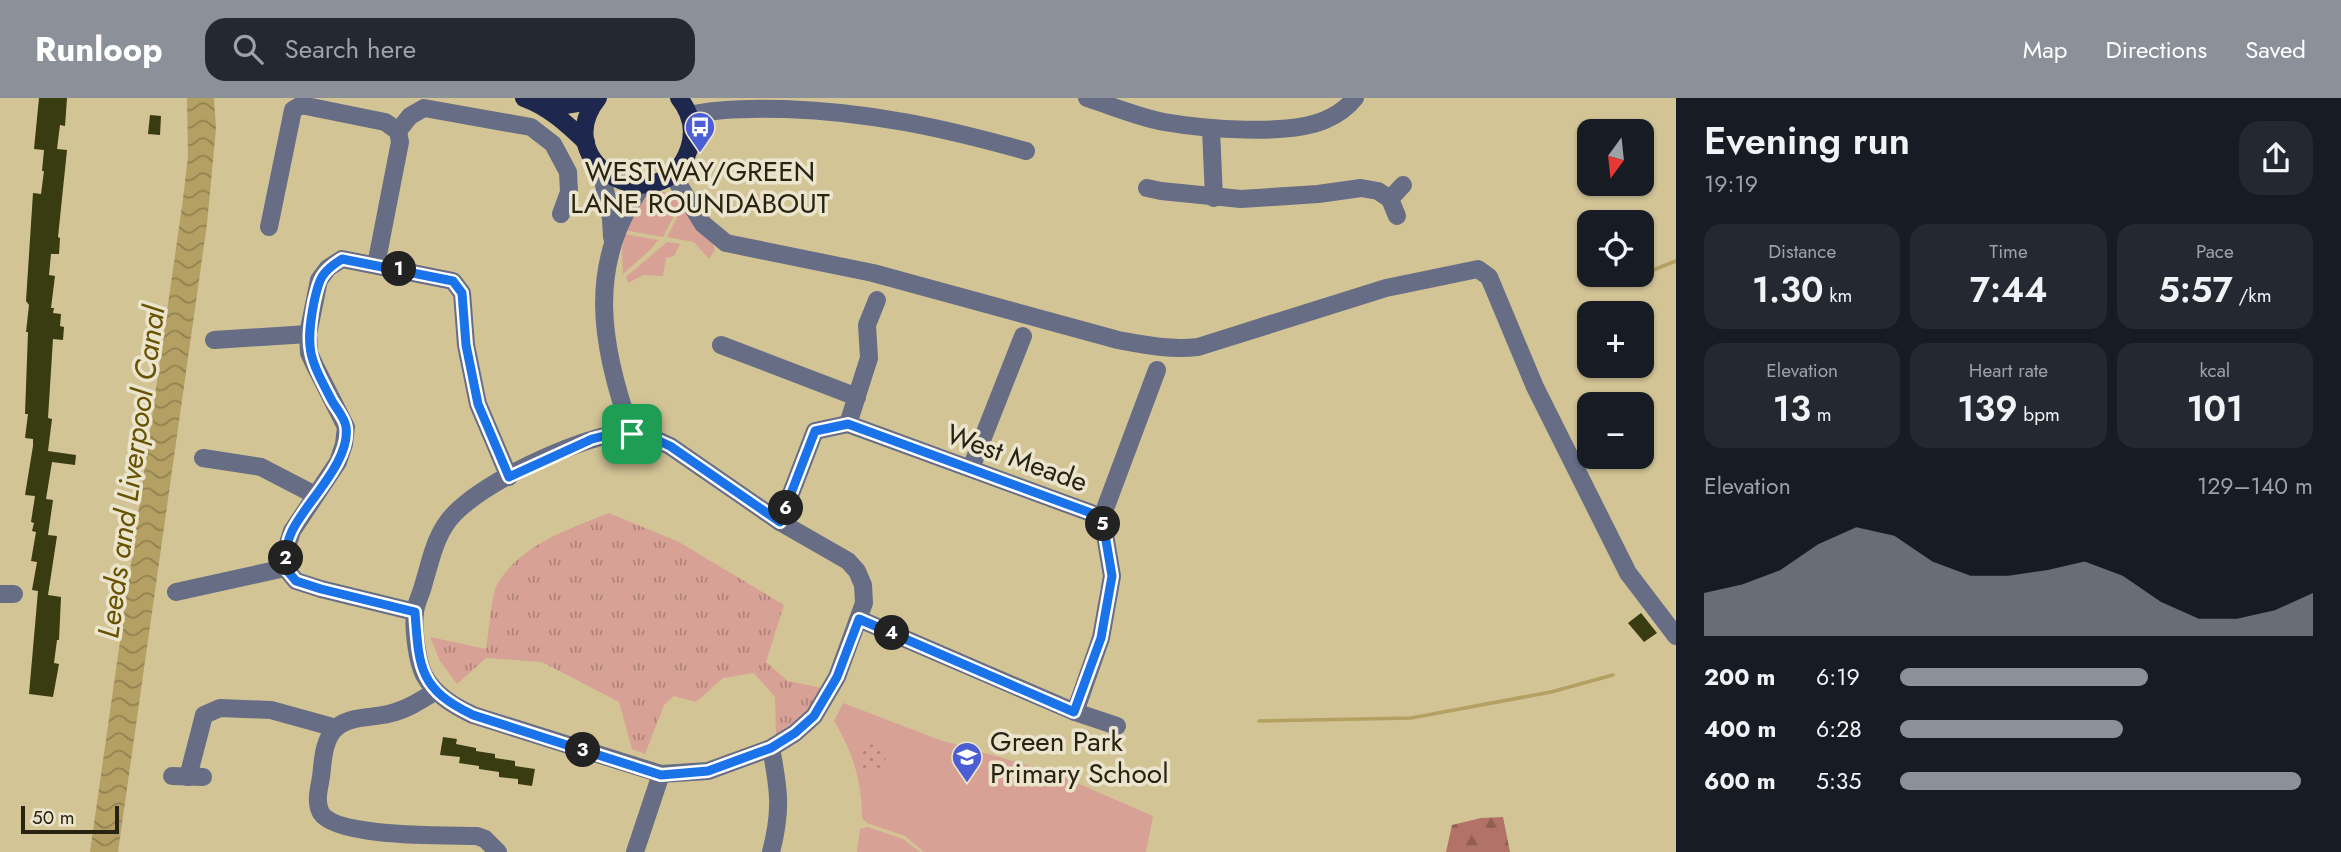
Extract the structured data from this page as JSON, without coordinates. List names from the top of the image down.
{
  "streets": {
    "street": ["West Meade"]
  },
  "water": ["Leeds and Liverpool Canal"],
  "places": {
    "bus stop": ["WESTWAY/GREEN LANE ROUNDABOUT"],
    "school or university": ["Green Park Primary School"]
  },
  "scale_bar": "50 m",
  "north": "bottom",
  "page": {
    "header": "Runloop",
    "search": "Search here",
    "nav": ["Map", "Directions", "Saved"],
    "heading": ["Evening run", "19:19"],
    "map_buttons": ["+", "−"],
    "stats": [
      ["Distance", "1.30 km"],
      ["Time", "7:44"],
      ["Pace", "5:57 /km"],
      ["Elevation", "13 m"],
      ["Heart rate", "139 bpm"],
      ["kcal", "101"]
    ],
    "pins": [
      "1",
      "6",
      "5",
      "2",
      "4",
      "3"
    ],
    "chart": ["Elevation", "129–140 m"],
    "list": [
      {
        "name": "200 m",
        "note": "6:19"
      },
      {
        "name": "400 m",
        "note": "6:28"
      },
      {
        "name": "600 m",
        "note": "5:35"
      }
    ],
    "scale": "50 m"
  }
}
